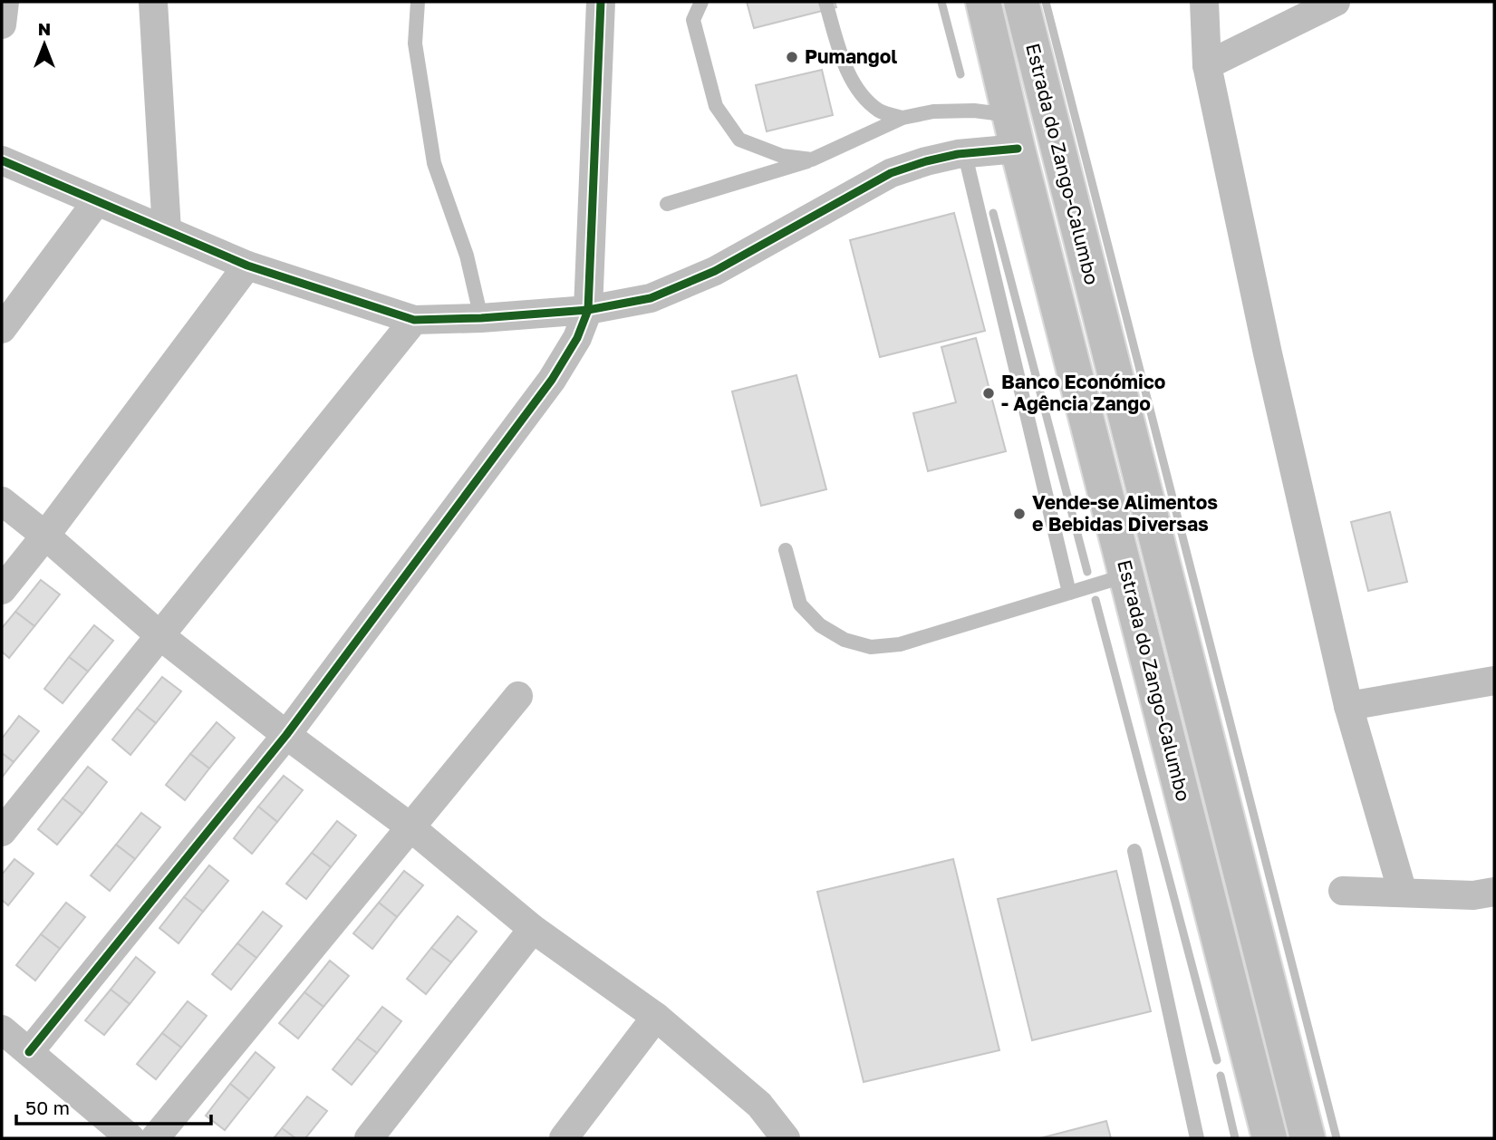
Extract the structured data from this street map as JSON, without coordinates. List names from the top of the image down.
{
  "streets": {
    "main road": ["Estrada do Zango-Calumbo"]
  },
  "places": ["Pumangol", "Banco Económico - Agência Zango", "Vende-se Alimentos e Bebidas Diversas"],
  "scale_bar": "50 m",
  "north": "top"
}
